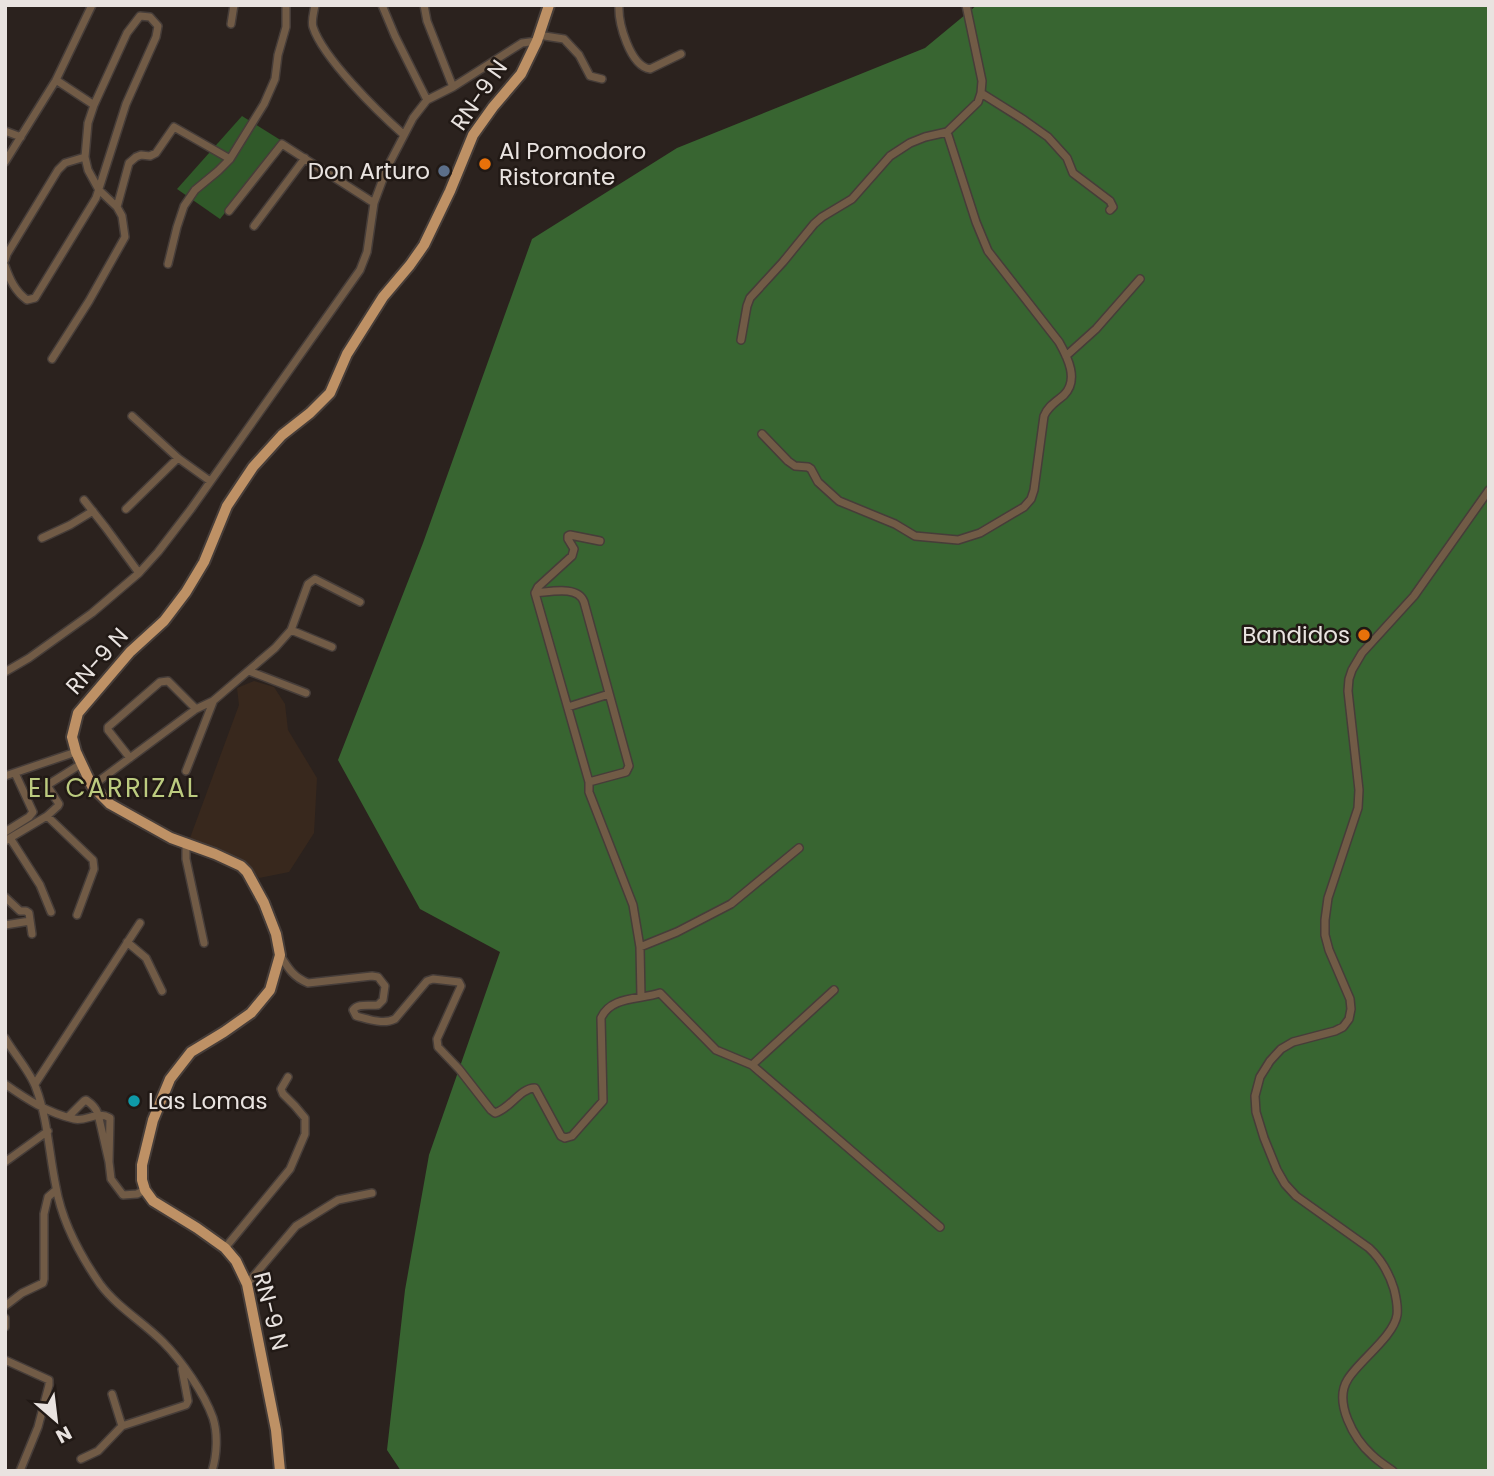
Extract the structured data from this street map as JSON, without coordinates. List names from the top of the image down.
{
  "streets": {
    "main road": ["RN-9 N"]
  },
  "districts": ["EL CARRIZAL"],
  "places": [
    "Al Pomodoro Ristorante",
    "Don Arturo",
    "Bandidos",
    "Las Lomas"
  ],
  "north": "bottom right"
}
